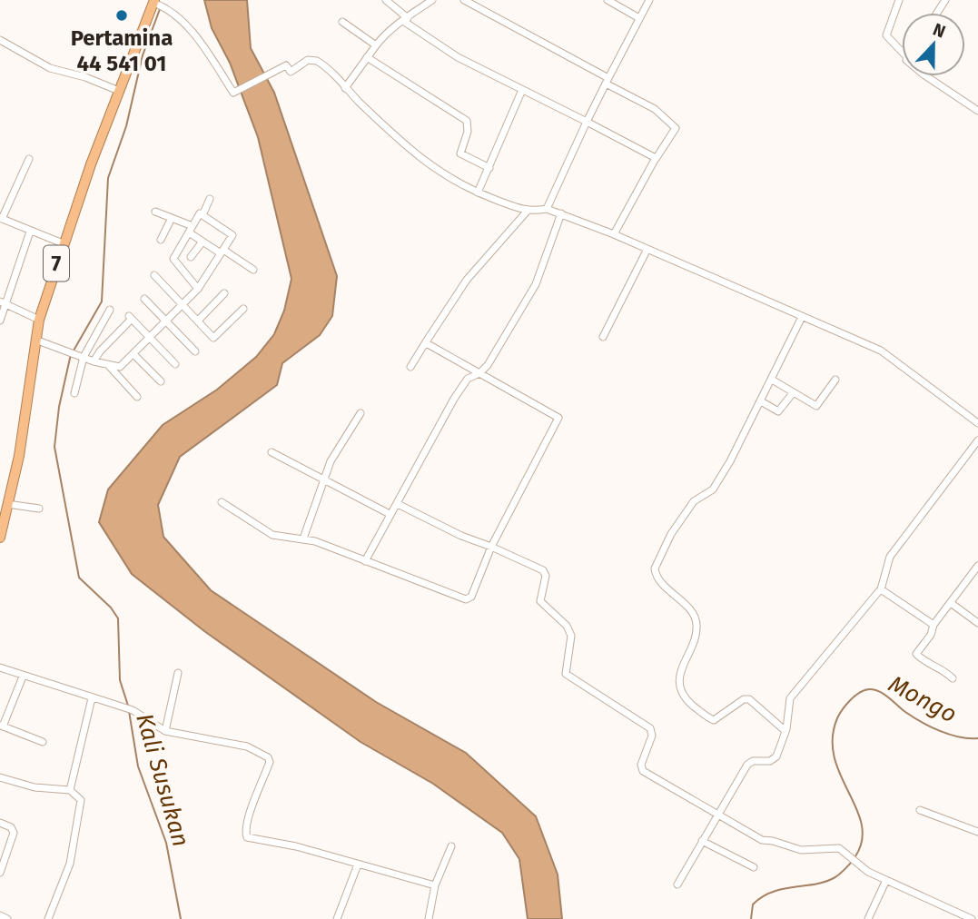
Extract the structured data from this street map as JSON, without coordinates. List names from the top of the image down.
{
  "streets": {
    "highway": ["7"]
  },
  "water": ["Mongo", "Kali Susukan"],
  "places": ["Pertamina 44 541 01"],
  "north": "top"
}
